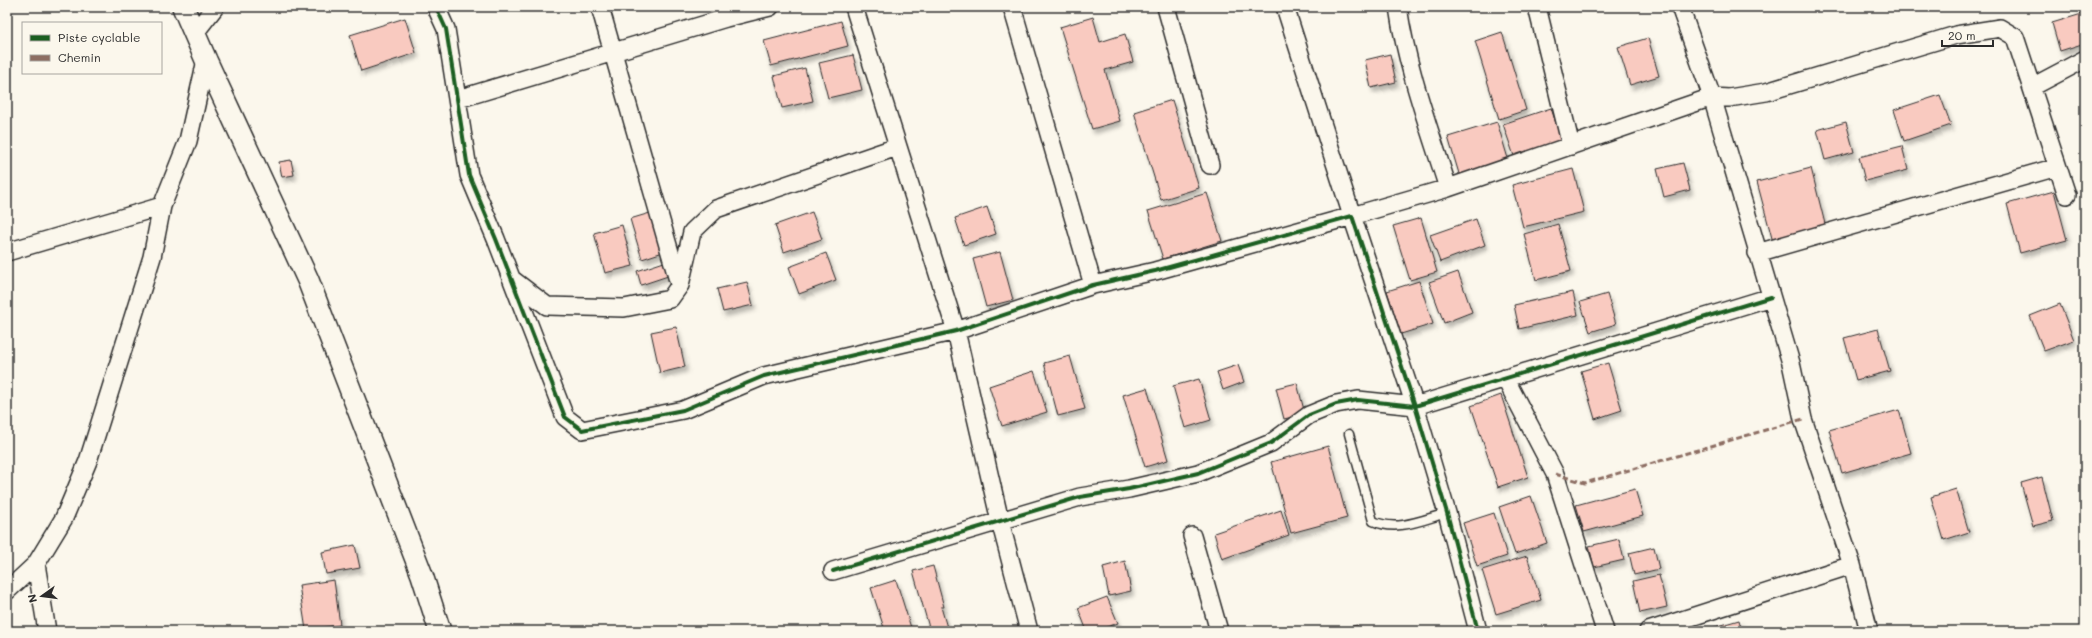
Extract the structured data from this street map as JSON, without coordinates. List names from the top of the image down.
{
  "legend": ["Piste cyclable", "Chemin"],
  "scale_bar": "20 m",
  "north": "left"
}
